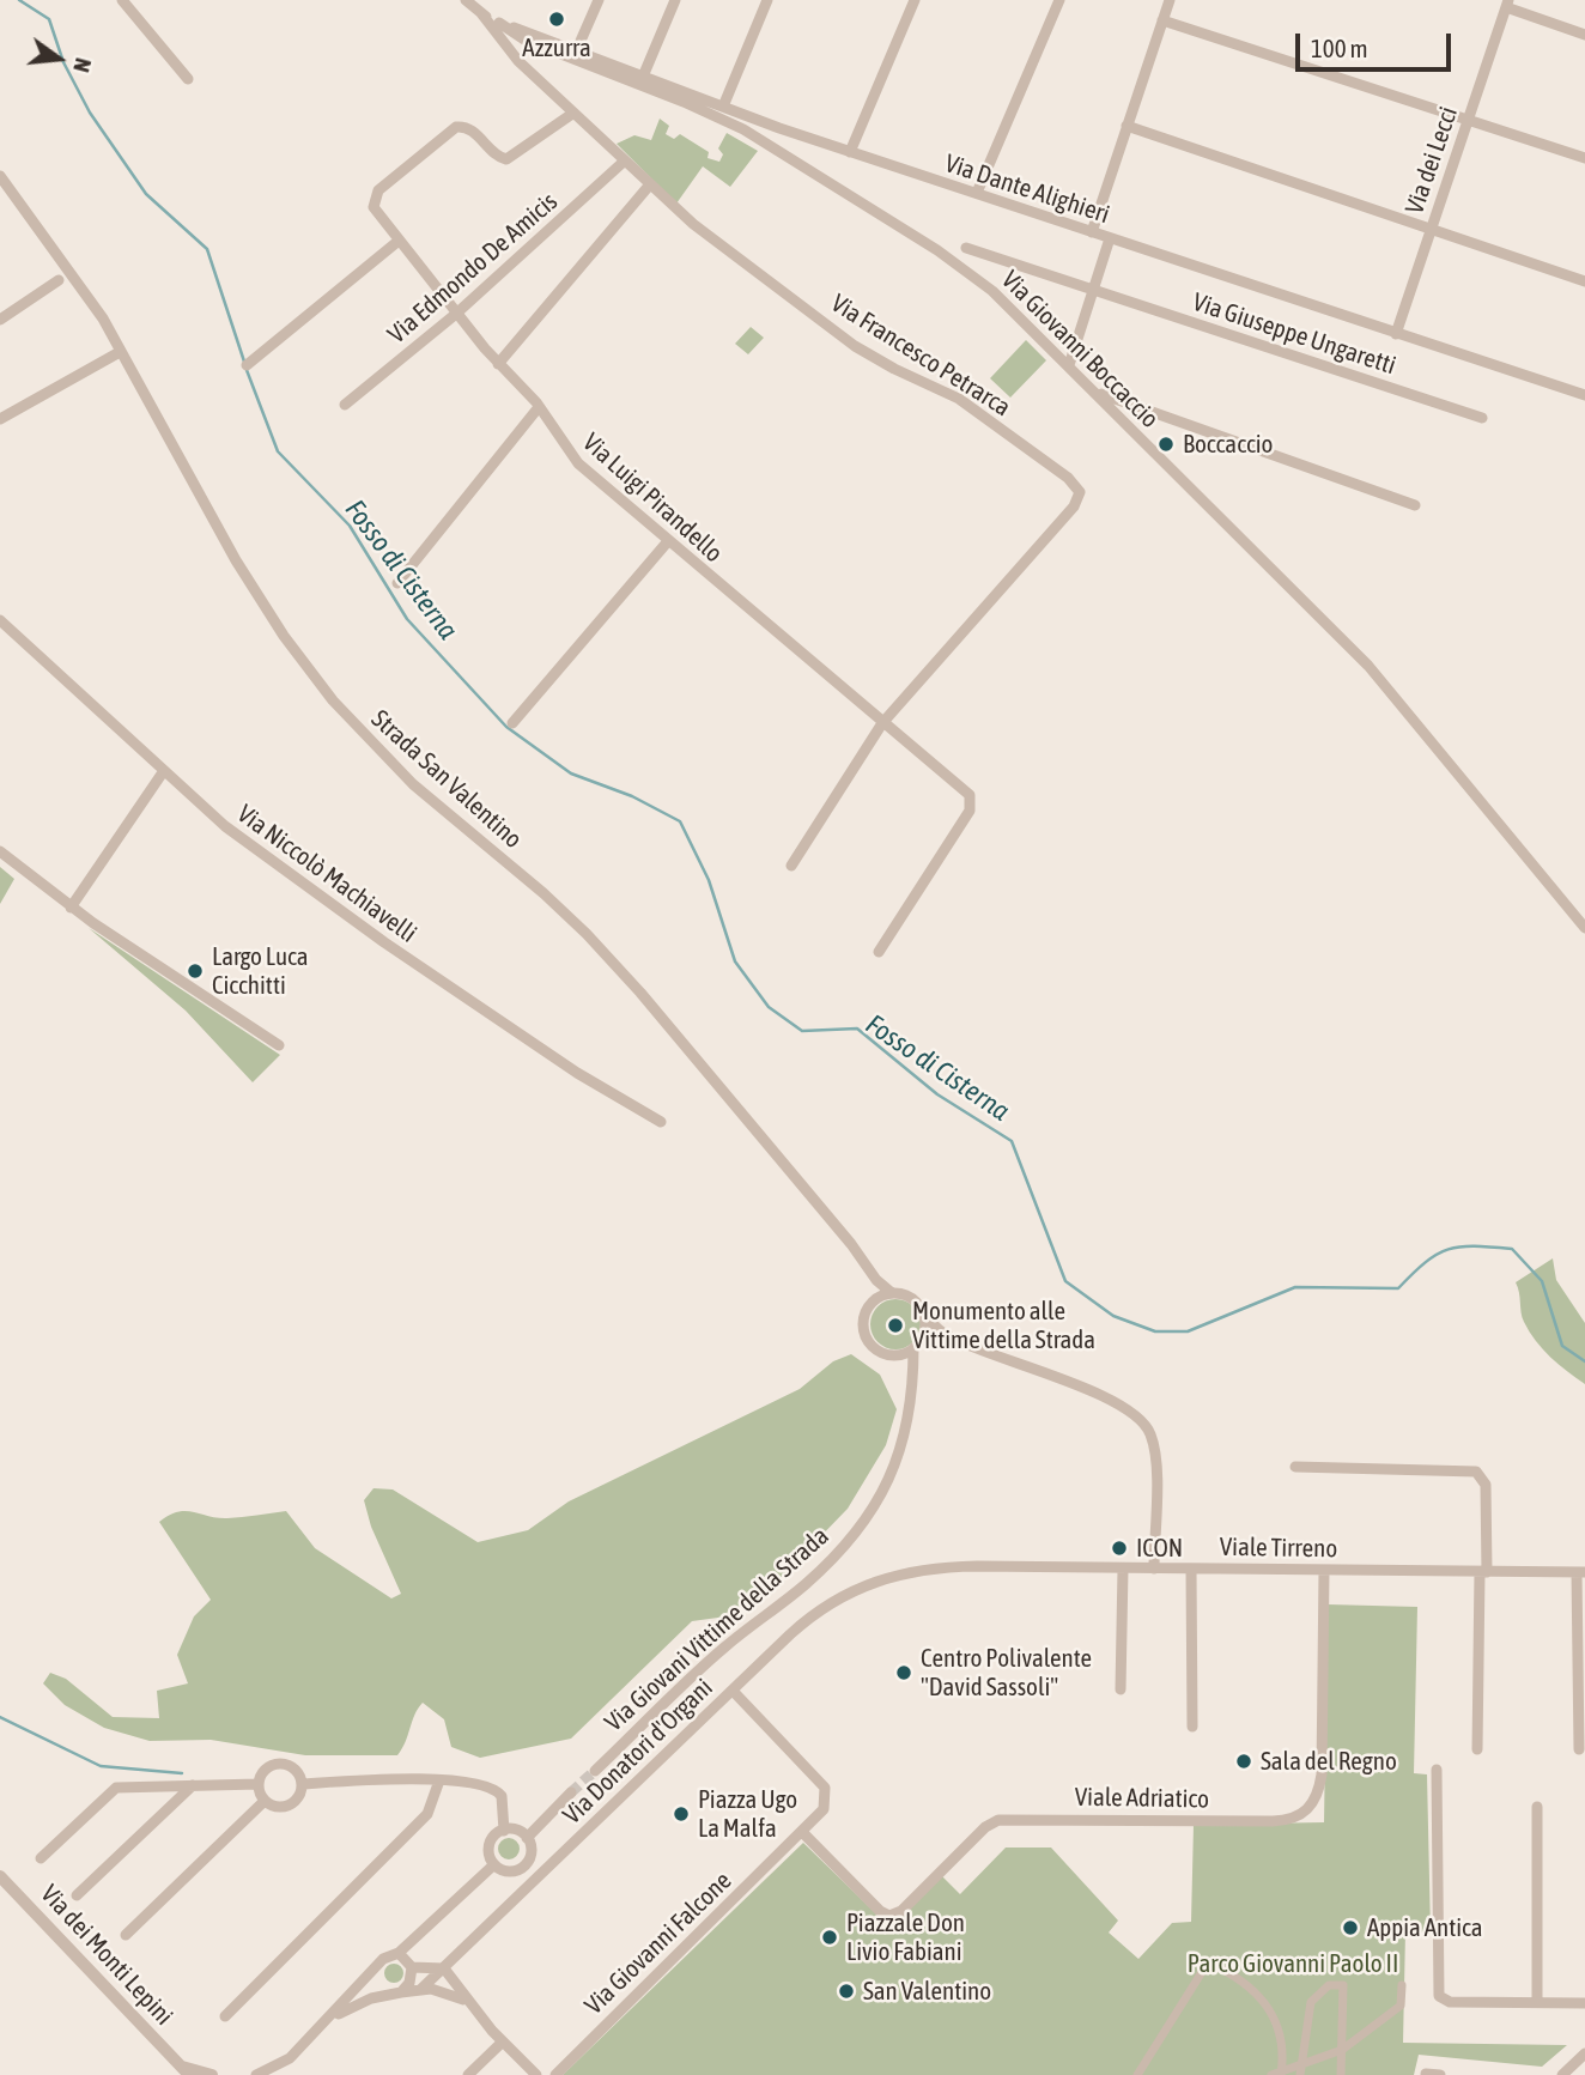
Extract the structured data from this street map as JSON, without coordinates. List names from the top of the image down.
{
  "streets": {
    "street": [
      "Via dei Lecci",
      "Via Dante Alighieri",
      "Via Edmondo De Amicis",
      "Via Giuseppe Ungaretti",
      "Via Giovanni Boccaccio",
      "Via Francesco Petrarca",
      "Via Luigi Pirandello",
      "Strada San Valentino",
      "Via Niccolò Machiavelli",
      "Viale Tirreno",
      "Via Giovani Vittime della Strada",
      "Via Donatori d'Organi",
      "Viale Adriatico",
      "Via Giovanni Falcone",
      "Via dei Monti Lepini"
    ]
  },
  "crossings": [
    ["Via dei Lecci", "Via Dante Alighieri"],
    ["Via Dante Alighieri", "Via Giovanni Boccaccio"],
    ["Via Dante Alighieri", "Via Francesco Petrarca"],
    ["Via Edmondo De Amicis", "Via Francesco Petrarca"],
    ["Via Edmondo De Amicis", "Via Luigi Pirandello"],
    ["Via Francesco Petrarca", "Via Luigi Pirandello"],
    ["Strada San Valentino", "Via Giovani Vittime della Strada"],
    ["Viale Tirreno", "Via Donatori d'Organi"],
    ["Viale Tirreno", "Viale Adriatico"],
    ["Via Donatori d'Organi", "Via Giovanni Falcone"],
    ["Viale Adriatico", "Via Giovanni Falcone"]
  ],
  "water": ["Fosso di Cisterna"],
  "parks": ["Parco Giovanni Paolo II"],
  "places": [
    "Azzurra",
    "Boccaccio",
    "Largo Luca Cicchitti",
    "Monumento alle Vittime della Strada",
    "ICON",
    "Centro Polivalente \"David Sassoli\"",
    "Sala del Regno",
    "Piazza Ugo La Malfa",
    "Appia Antica",
    "Piazzale Don Livio Fabiani",
    "San Valentino"
  ],
  "scale_bar": "100 m",
  "north": "right"
}
